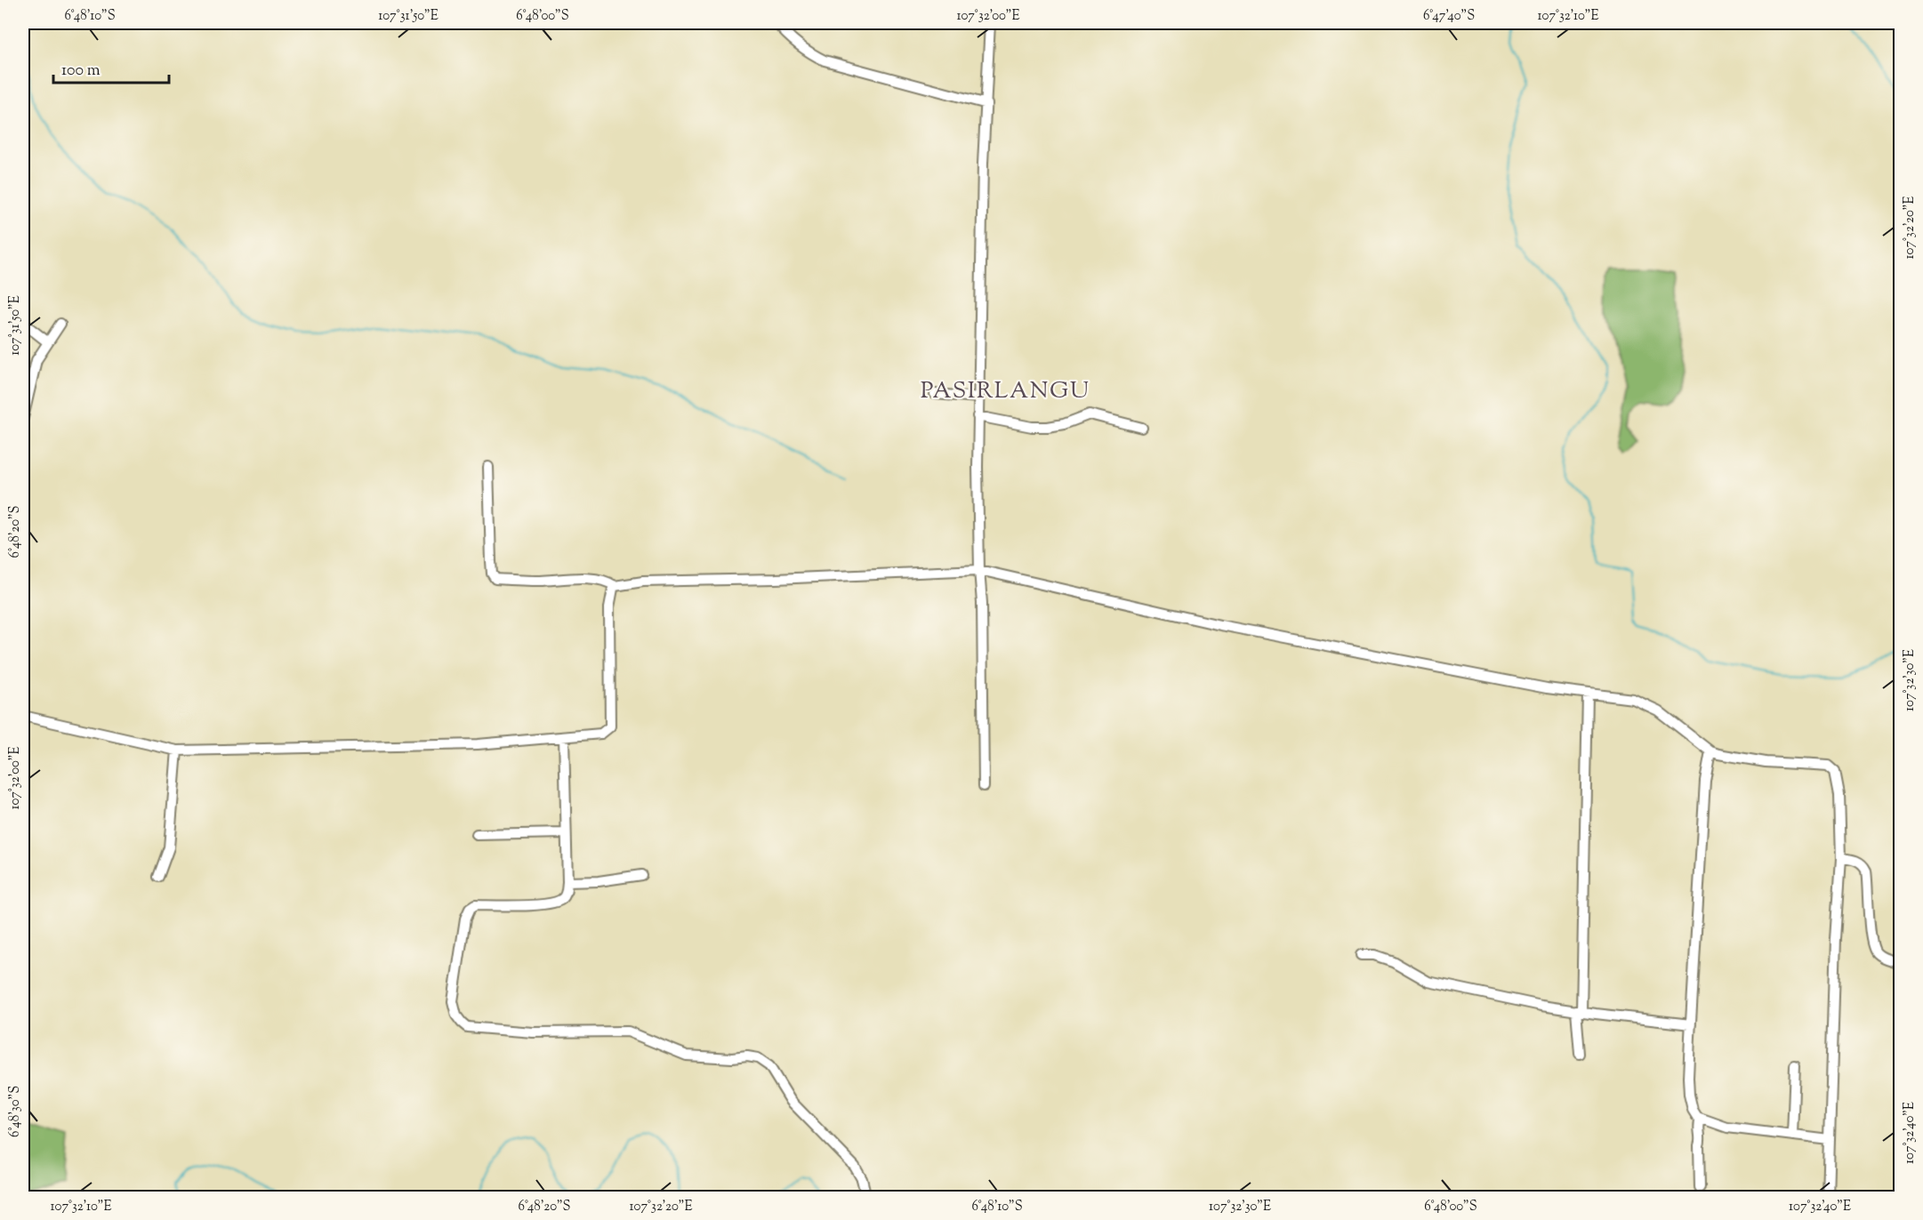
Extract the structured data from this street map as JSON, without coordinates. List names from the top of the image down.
{
  "districts": ["PASIRLANGU"],
  "scale_bar": "100 m",
  "coordinates": [
    "6°48'10\"S",
    "107°31'50\"E",
    "6°48'00\"S",
    "107°32'00\"E",
    "6°47'40\"S",
    "107°32'10\"E",
    "107°32'20\"E",
    "6°48'20\"S",
    "107°32'30\"E",
    "6°48'30\"S",
    "107°32'40\"E"
  ]
}
